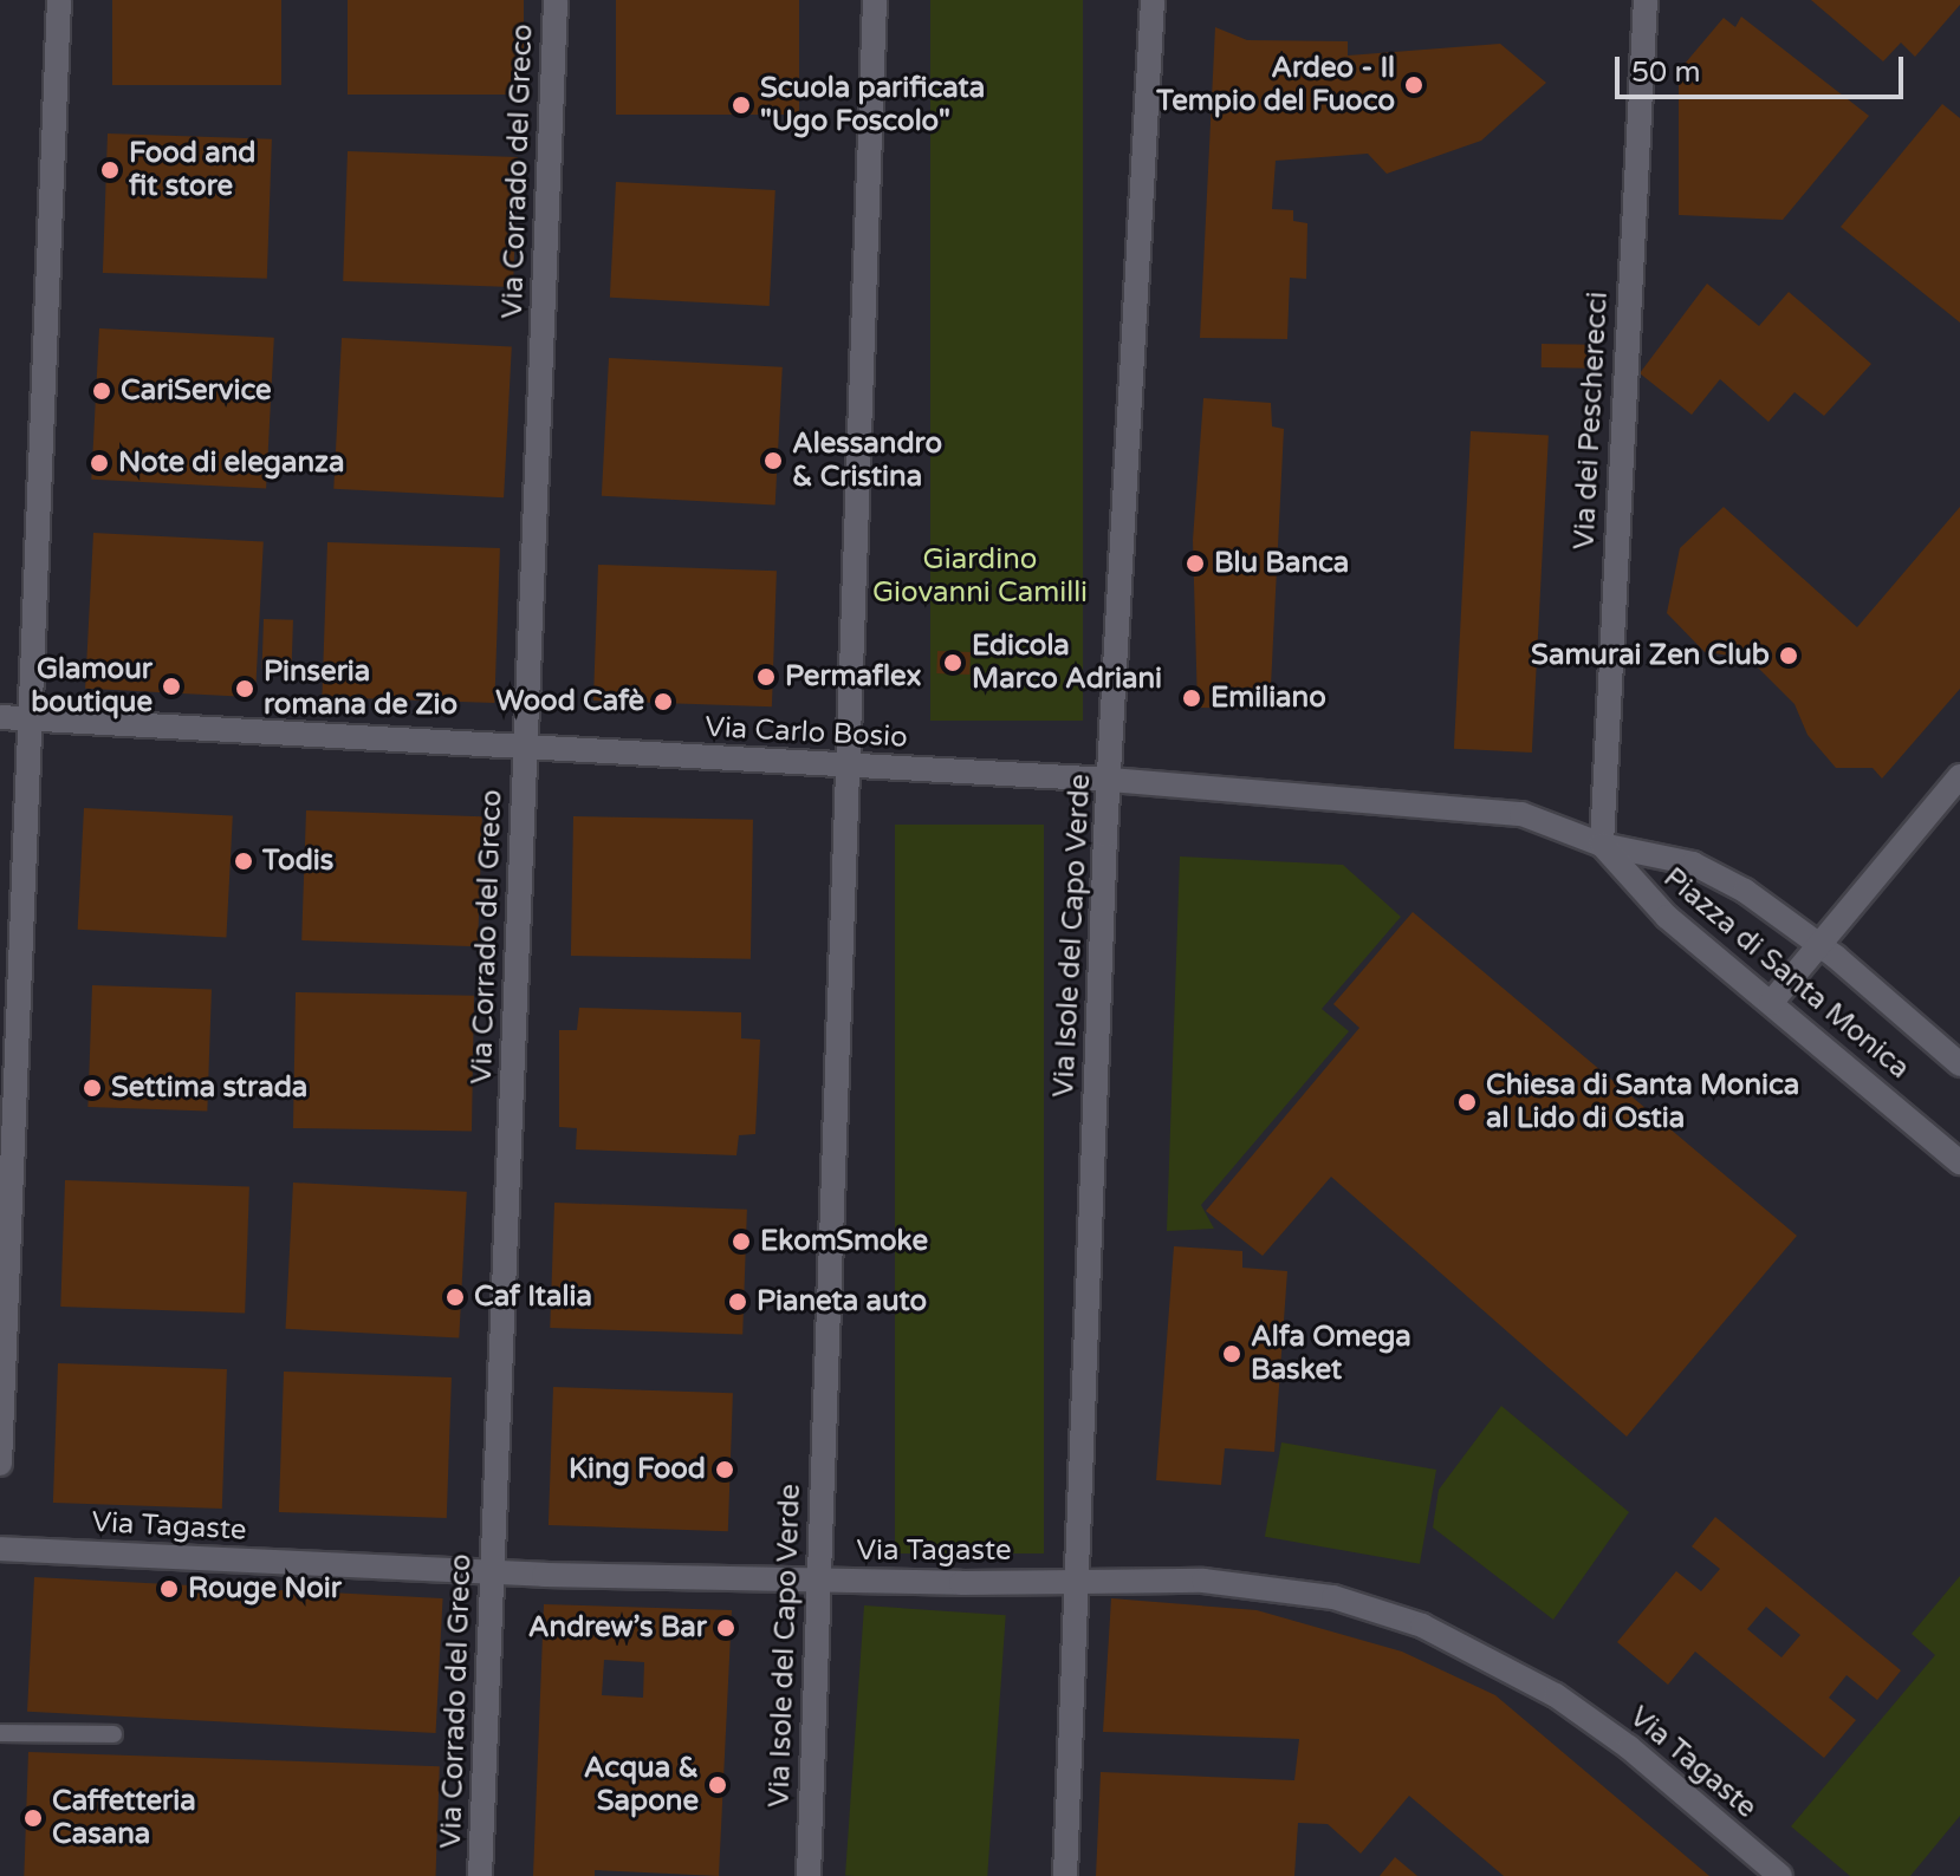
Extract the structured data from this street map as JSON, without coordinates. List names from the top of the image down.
{
  "streets": {
    "street": [
      "Via Corrado del Greco",
      "Via dei Pescherecci",
      "Via Carlo Bosio",
      "Via Isole del Capo Verde",
      "Piazza di Santa Monica",
      "Via Tagaste"
    ]
  },
  "crossings": [
    ["Via Corrado del Greco", "Via Carlo Bosio"],
    ["Via Corrado del Greco", "Via Tagaste"],
    ["Via dei Pescherecci", "Via Carlo Bosio"],
    ["Via dei Pescherecci", "Piazza di Santa Monica"],
    ["Via Carlo Bosio", "Via Isole del Capo Verde"],
    ["Via Carlo Bosio", "Piazza di Santa Monica"],
    ["Via Isole del Capo Verde", "Via Tagaste"]
  ],
  "parks": ["Giardino Giovanni Camilli"],
  "places": [
    "Ardeo - Il Tempio del Fuoco",
    "Scuola parificata \"Ugo Foscolo\"",
    "Food and fit store",
    "CariService",
    "Alessandro & Cristina",
    "Note di eleganza",
    "Blu Banca",
    "Samurai Zen Club",
    "Edicola Marco Adriani",
    "Permaflex",
    "Glamour boutique",
    "Pinseria romana de Zio",
    "Emiliano",
    "Wood Cafè",
    "Todis",
    "Settima strada",
    "Chiesa di Santa Monica al Lido di Ostia",
    "EkomSmoke",
    "Caf Italia",
    "Pianeta auto",
    "Alfa Omega Basket",
    "King Food",
    "Rouge Noir",
    "Andrew’s Bar",
    "Acqua & Sapone",
    "Caffetteria Casana"
  ],
  "scale_bar": "50 m"
}
